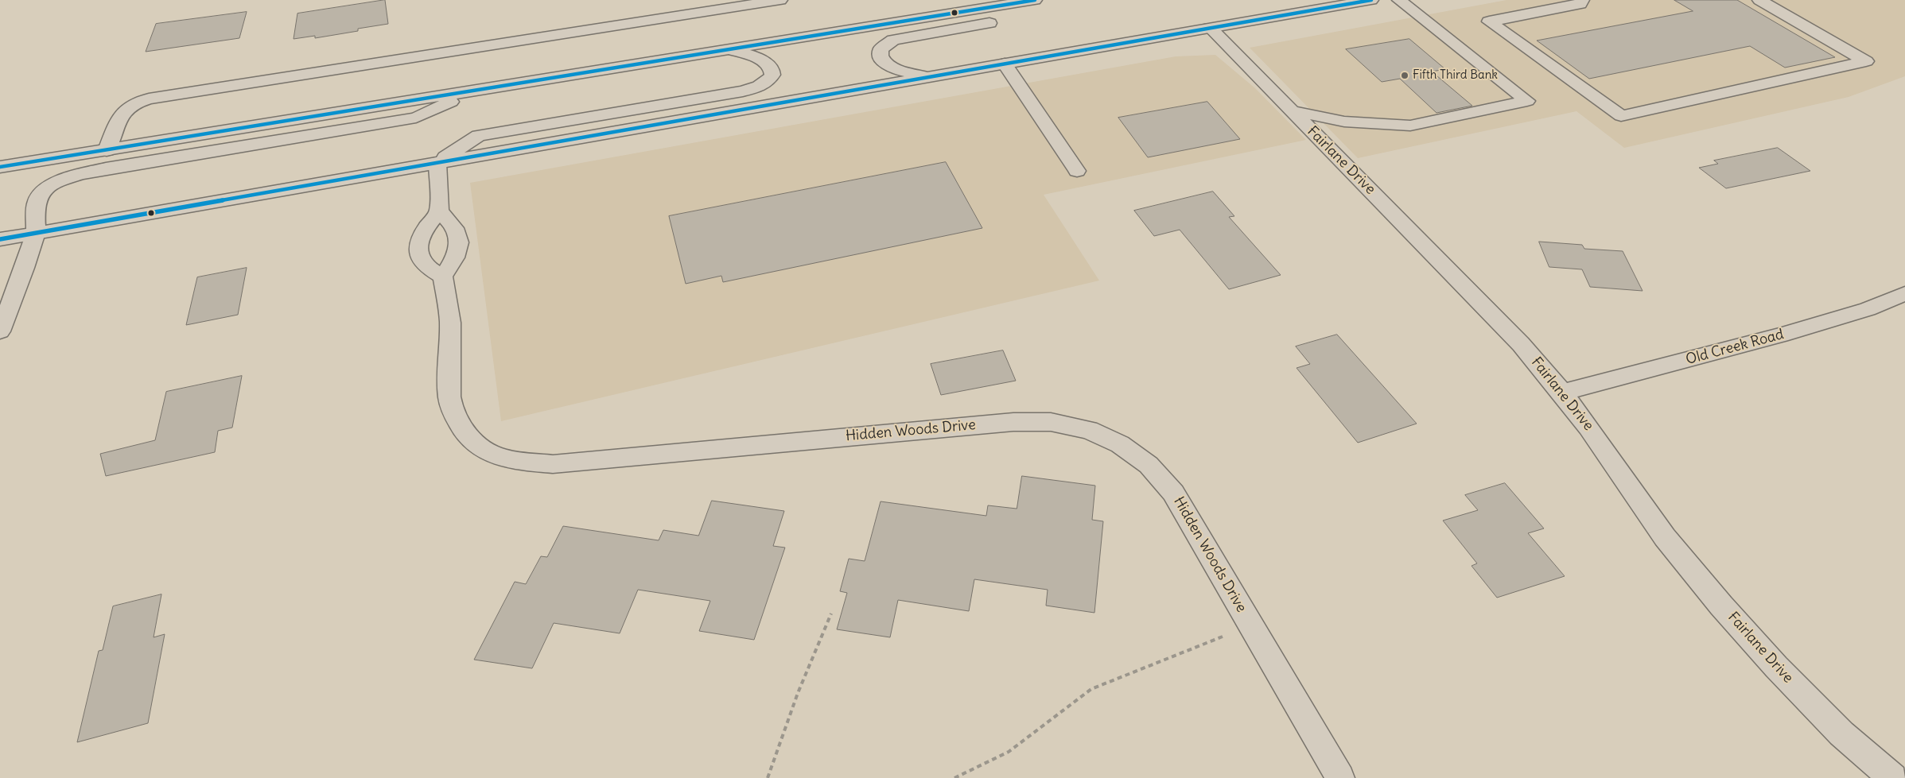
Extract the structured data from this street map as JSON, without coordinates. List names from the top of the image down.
{
  "streets": {
    "main road": ["Fairlane Drive", "Old Creek Road", "Hidden Woods Drive"]
  },
  "crossings": [
    ["Fairlane Drive", "Old Creek Road"]
  ],
  "places": ["Fifth Third Bank"]
}
